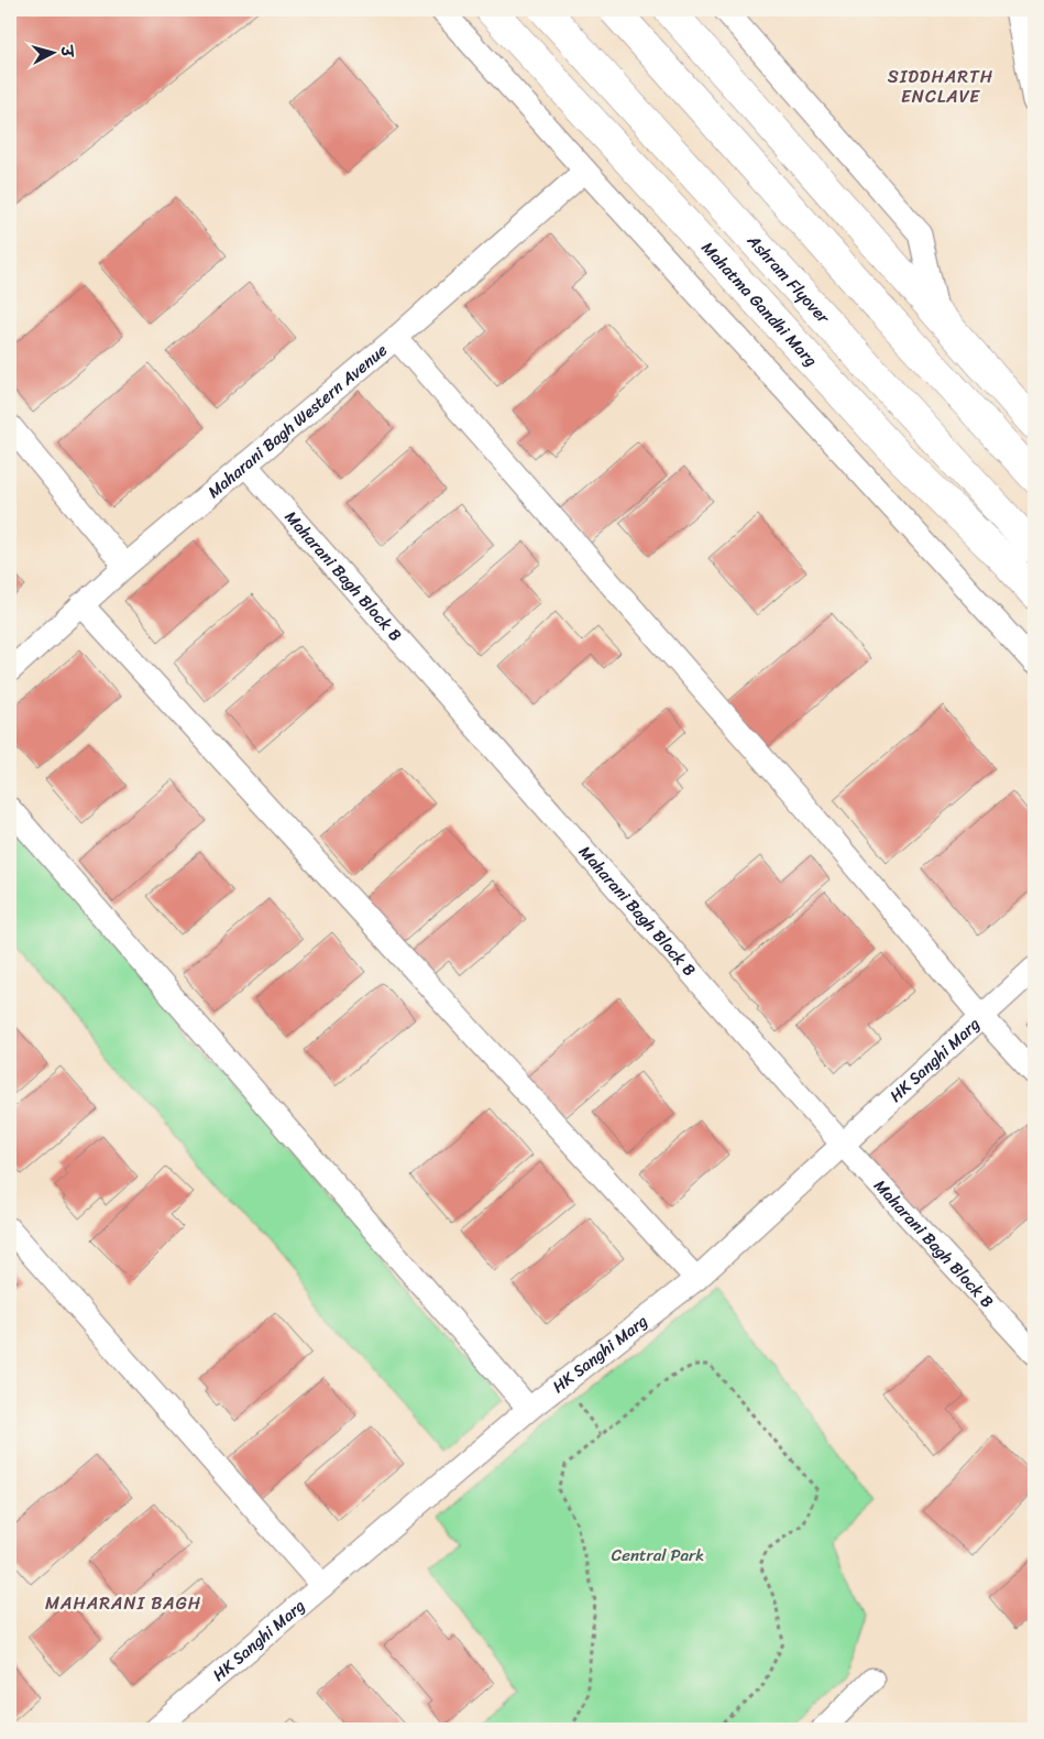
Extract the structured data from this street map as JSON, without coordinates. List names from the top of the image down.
{
  "streets": {
    "main road": ["Ashram Flyover", "Mahatma Gandhi Marg"],
    "street": ["Maharani Bagh Western Avenue", "Maharani Bagh Block B", "HK Sanghi Marg"]
  },
  "crossings": [
    ["Maharani Bagh Western Avenue", "Maharani Bagh Block B"],
    ["Maharani Bagh Block B", "HK Sanghi Marg"]
  ],
  "districts": ["SIDDHARTH ENCLAVE", "MAHARANI BAGH"],
  "parks": ["Central Park"],
  "north": "right"
}
